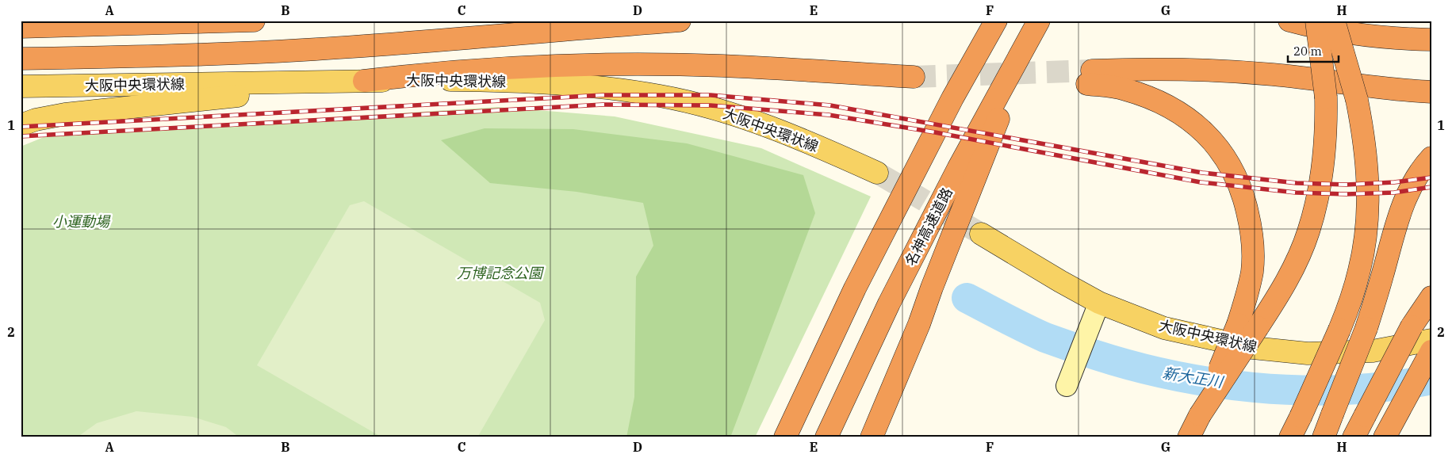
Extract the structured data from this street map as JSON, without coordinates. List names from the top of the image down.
{
  "streets": {
    "highway": ["名神高速道路"],
    "main road": ["大阪中央環状線"]
  },
  "water": ["新大正川"],
  "parks": ["小運動場", "万博記念公園"],
  "scale_bar": "20 m",
  "grid": {
    "columns": [
      "A",
      "B",
      "C",
      "D",
      "E",
      "F",
      "G",
      "H"
    ],
    "rows": ["1", "2"]
  }
}
